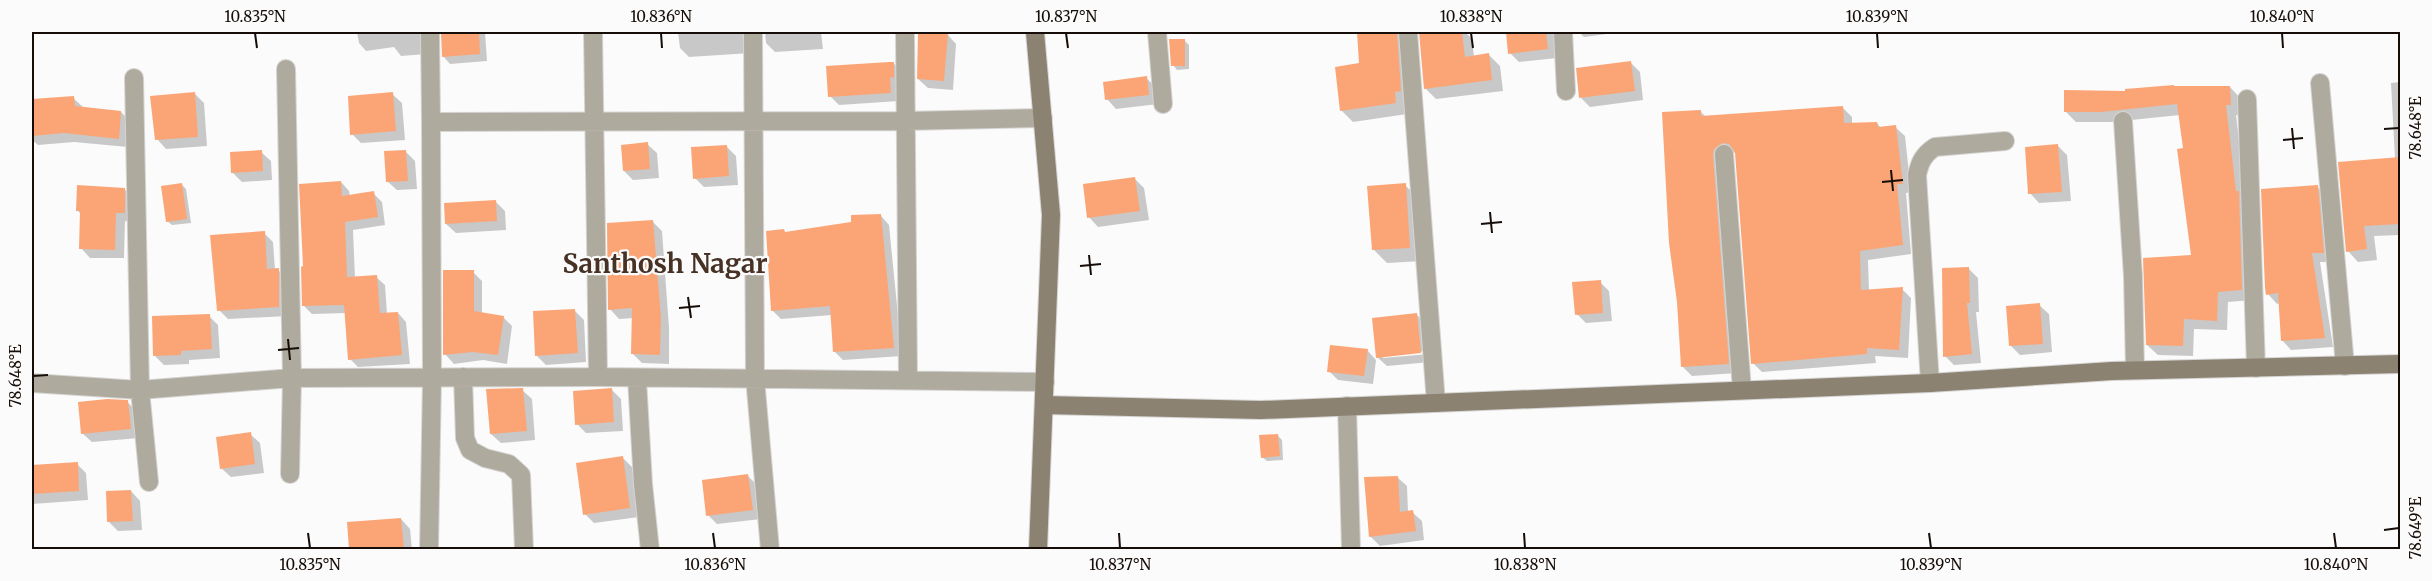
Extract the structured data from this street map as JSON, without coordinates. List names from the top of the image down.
{
  "districts": ["Santhosh Nagar"],
  "coordinates": [
    "10.835°N",
    "10.836°N",
    "10.837°N",
    "10.838°N",
    "10.839°N",
    "10.840°N",
    "78.648°E",
    "78.649°E"
  ]
}
